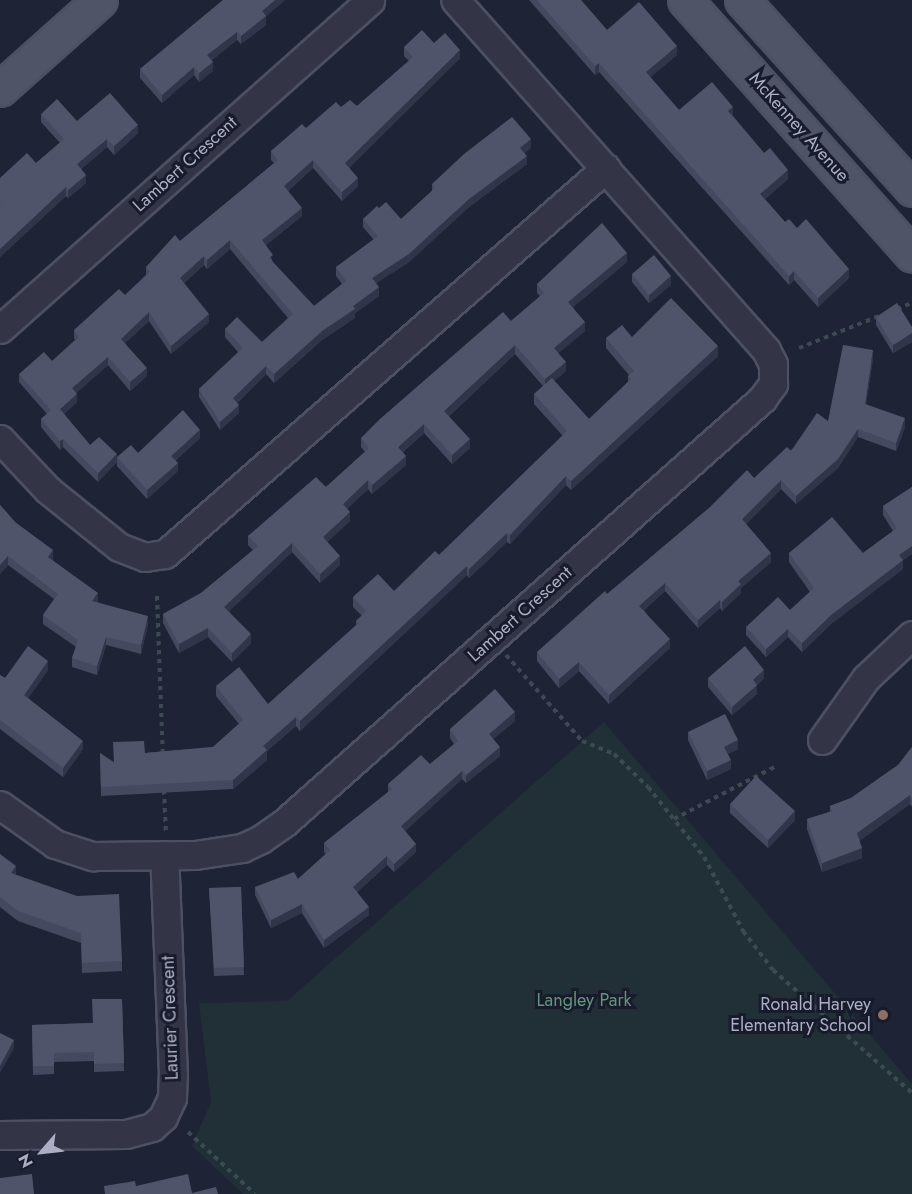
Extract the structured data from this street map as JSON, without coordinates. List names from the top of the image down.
{
  "streets": {
    "main road": ["McKenney Avenue"],
    "street": ["Lambert Crescent", "Laurier Crescent"]
  },
  "crossings": [
    ["Lambert Crescent", "Laurier Crescent"]
  ],
  "parks": ["Langley Park"],
  "places": ["Ronald Harvey Elementary School"],
  "north": "bottom left"
}
